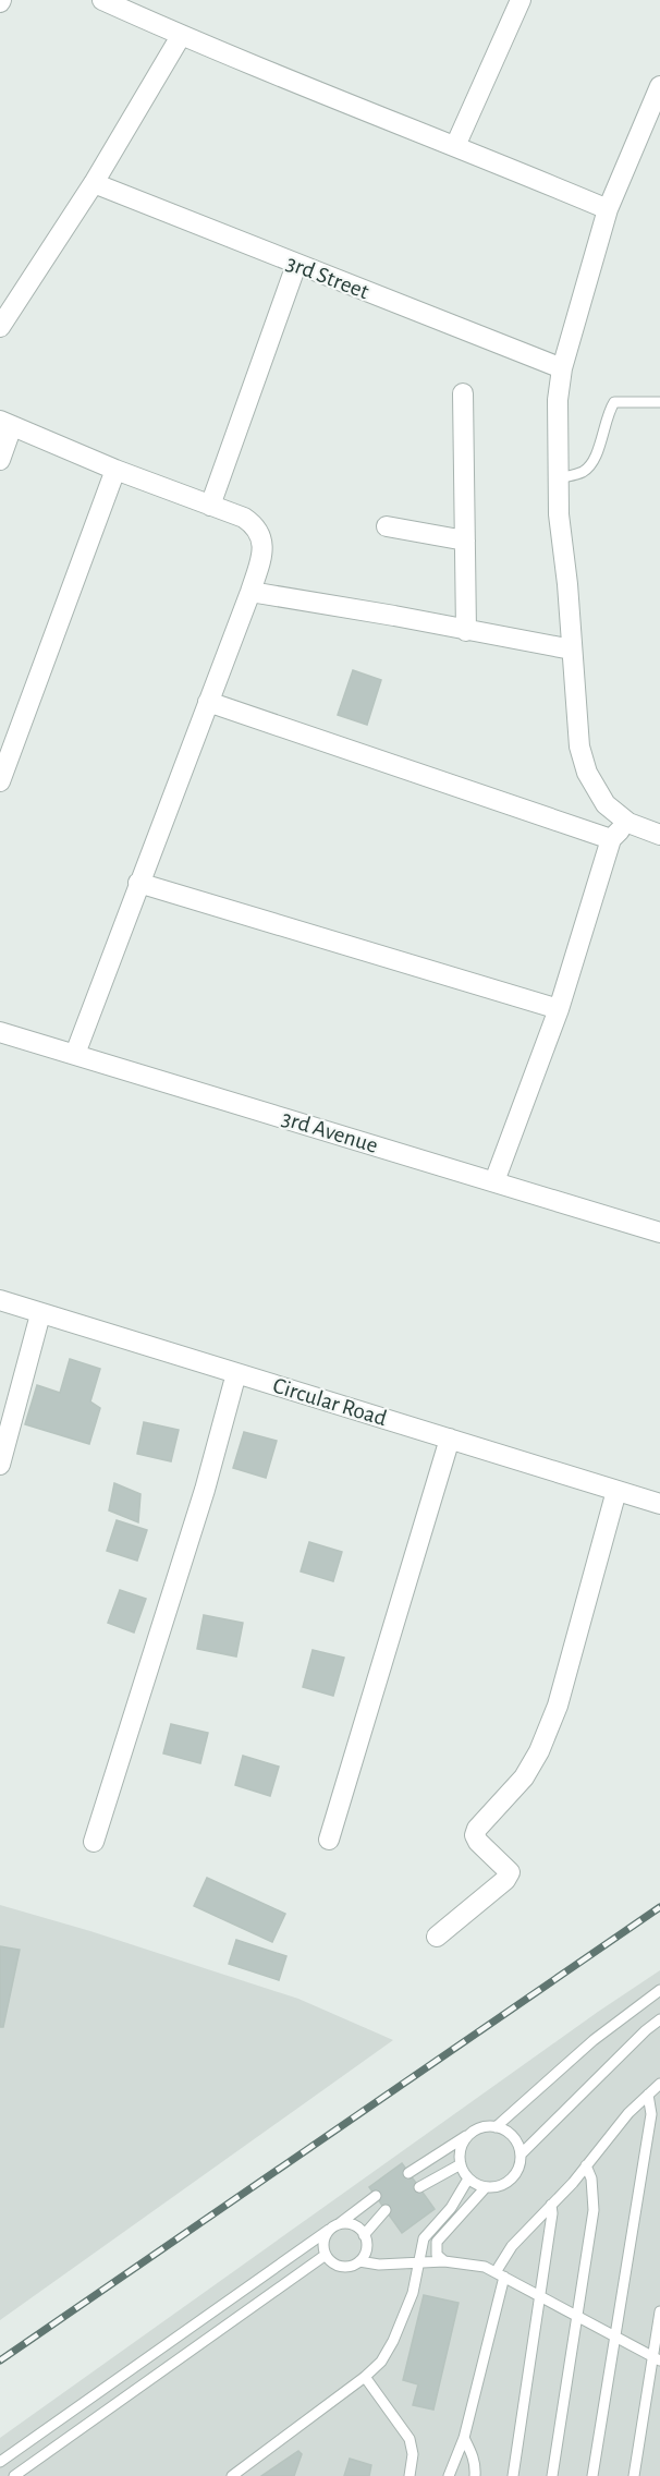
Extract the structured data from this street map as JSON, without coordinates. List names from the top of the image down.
{
  "streets": {
    "street": ["3rd Street", "3rd Avenue", "Circular Road"]
  }
}
